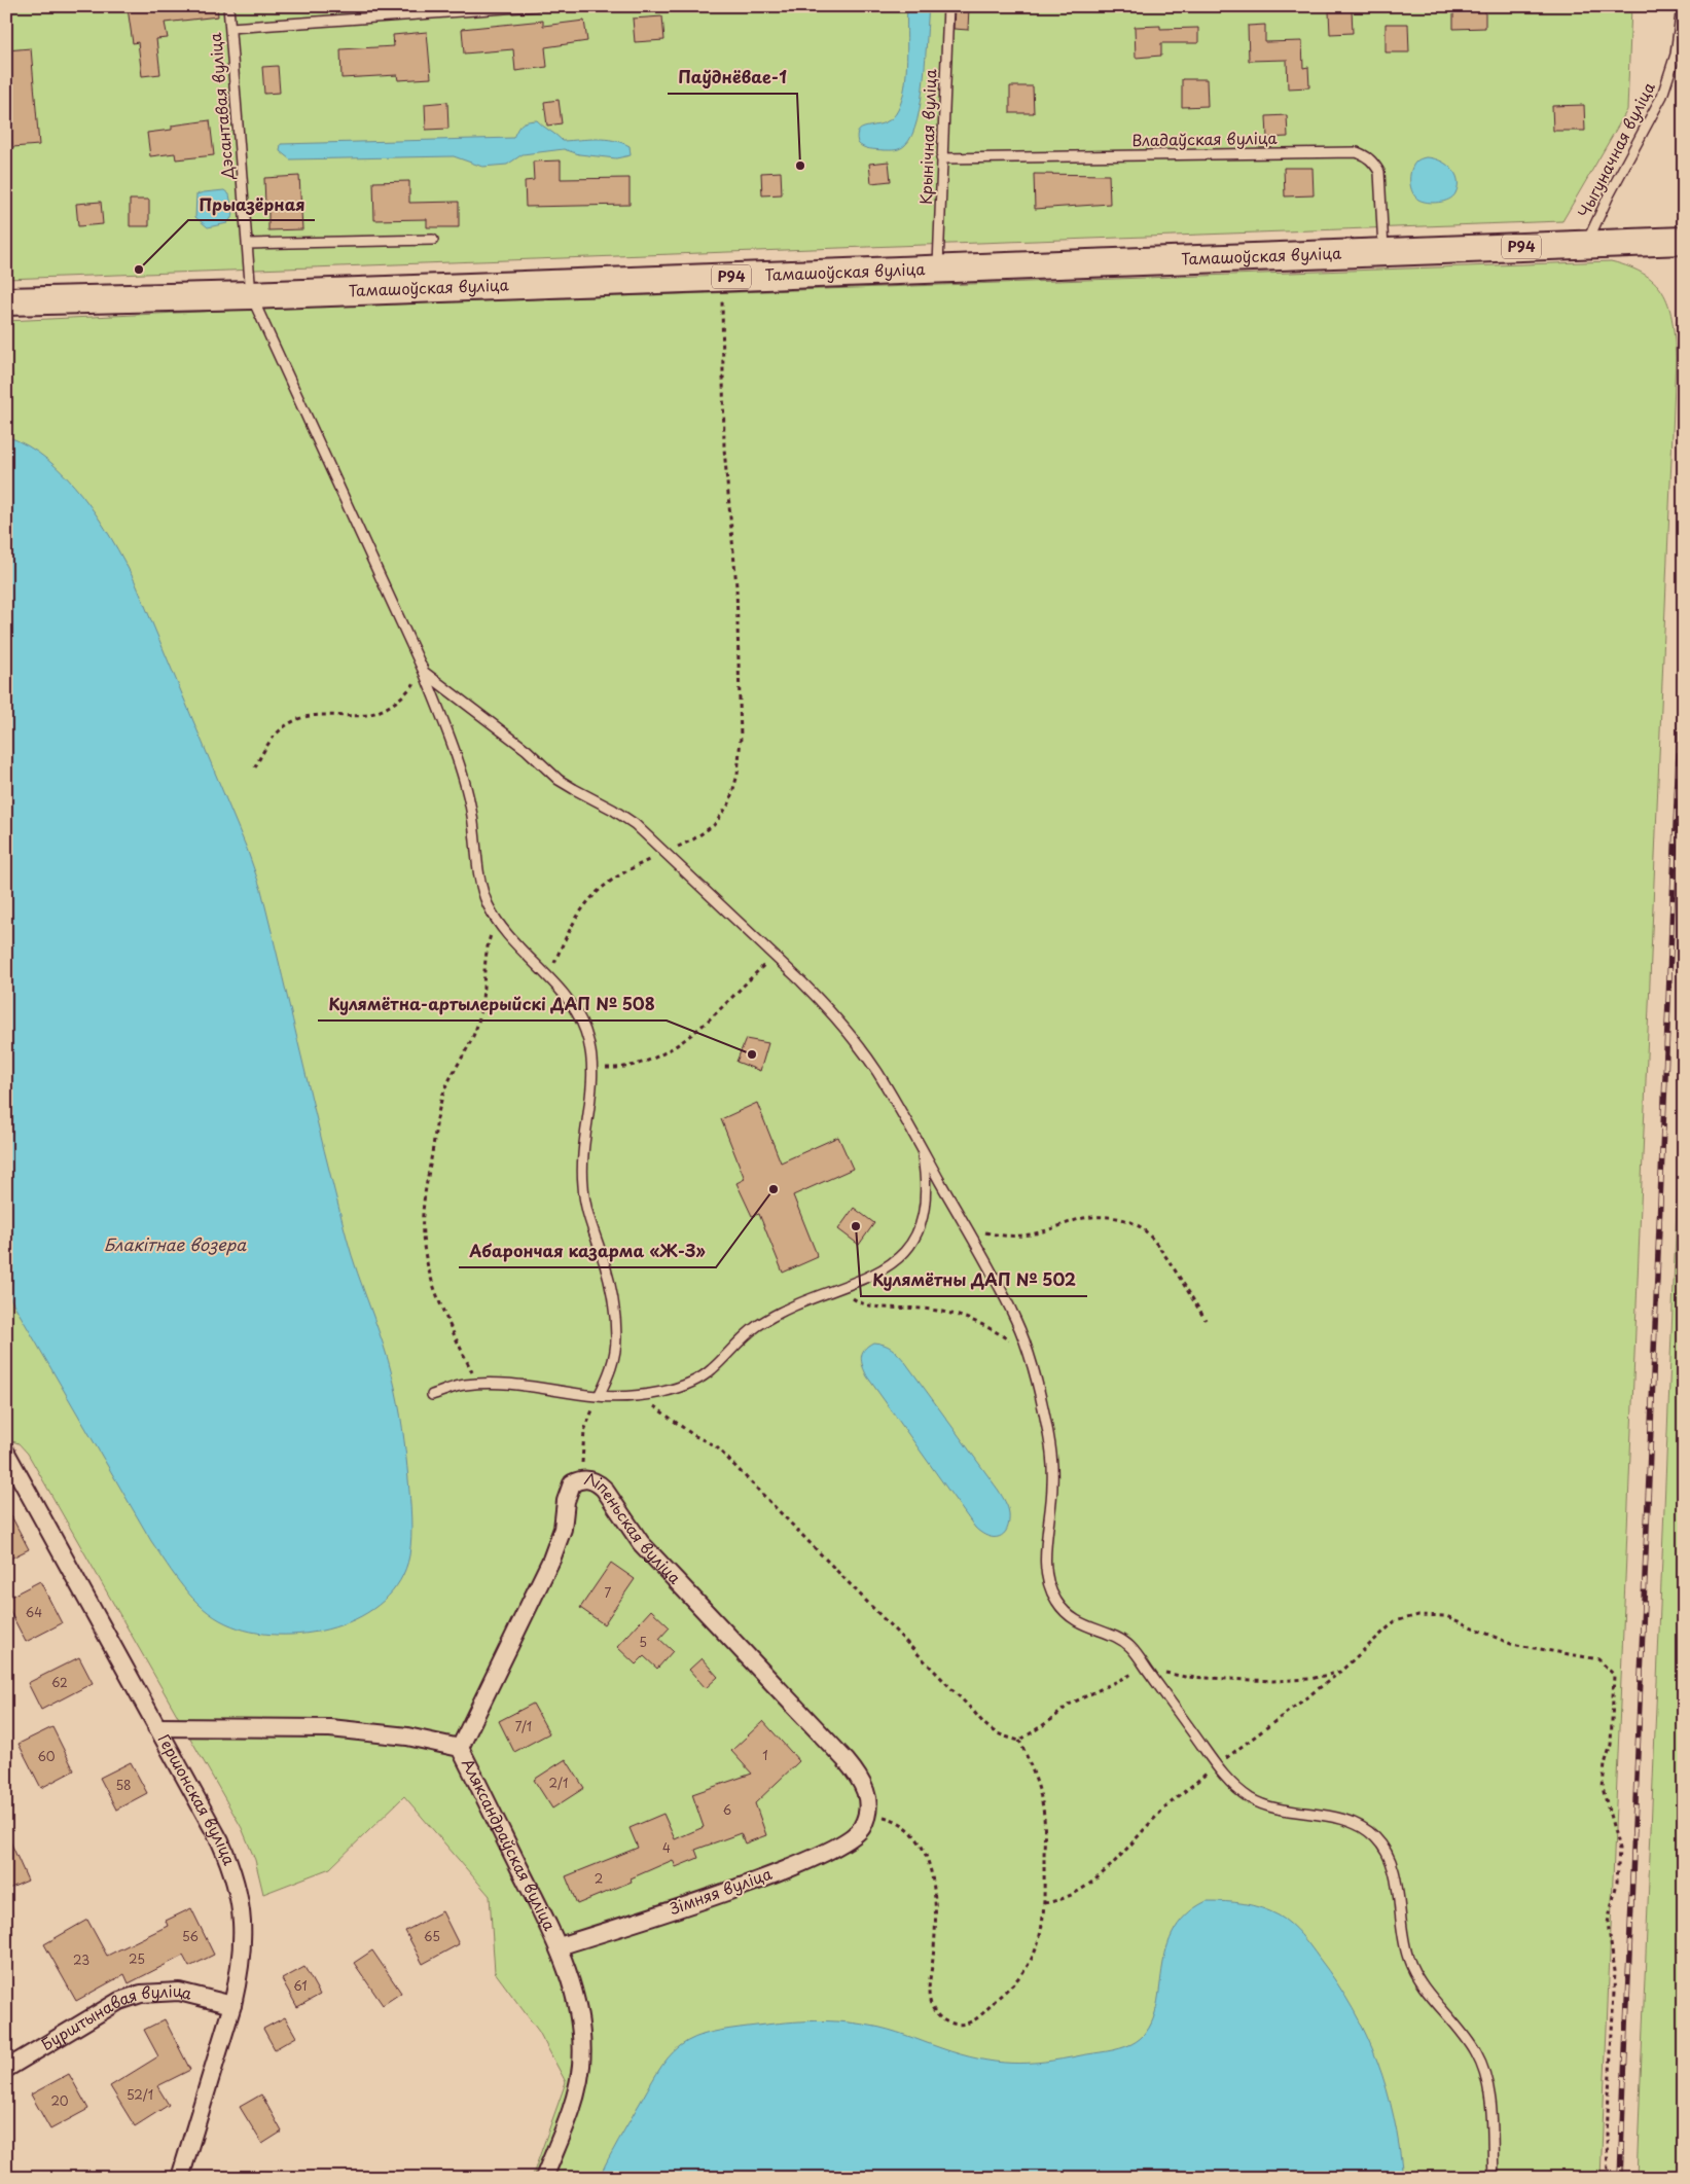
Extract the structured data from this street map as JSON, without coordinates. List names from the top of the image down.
{
  "streets": {
    "main road": ["Р94", "Тамашоўская вуліца"],
    "street": [
      "Ліпеньская вуліца",
      "Гершонская вуліца",
      "Аляксандраўская вуліца",
      "Зімняя вуліца",
      "Бурштынавая вуліца"
    ],
    "lane": [
      "Дэсантавая вуліца",
      "Крынічная вуліца",
      "Владаўская вуліца",
      "Чыгуначная вуліца"
    ]
  },
  "crossings": [
    ["Дэсантавая вуліца", "Тамашоўская вуліца"],
    ["Крынічная вуліца", "Владаўская вуліца"],
    ["Крынічная вуліца", "Тамашоўская вуліца"],
    ["Владаўская вуліца", "Тамашоўская вуліца"],
    ["Чыгуначная вуліца", "Тамашоўская вуліца"],
    ["Ліпеньская вуліца", "Аляксандраўская вуліца"],
    ["Ліпеньская вуліца", "Зімняя вуліца"],
    ["Гершонская вуліца", "Аляксандраўская вуліца"],
    ["Гершонская вуліца", "Бурштынавая вуліца"],
    ["Аляксандраўская вуліца", "Зімняя вуліца"]
  ],
  "water": ["Блакітнае возера"],
  "places": [
    "Паўднёвае-1",
    "Прыазёрная",
    "Кулямётна-артылерыйскі ДАП № 508",
    "Абарончая казарма «Ж-З»",
    "Кулямётны ДАП № 502"
  ],
  "house_numbers": [
    "7",
    "64",
    "5",
    "62",
    "7/1",
    "1",
    "60",
    "2/1",
    "58",
    "6",
    "4",
    "2",
    "56",
    "65",
    "25",
    "23",
    "61",
    "52/1",
    "20"
  ]
}
